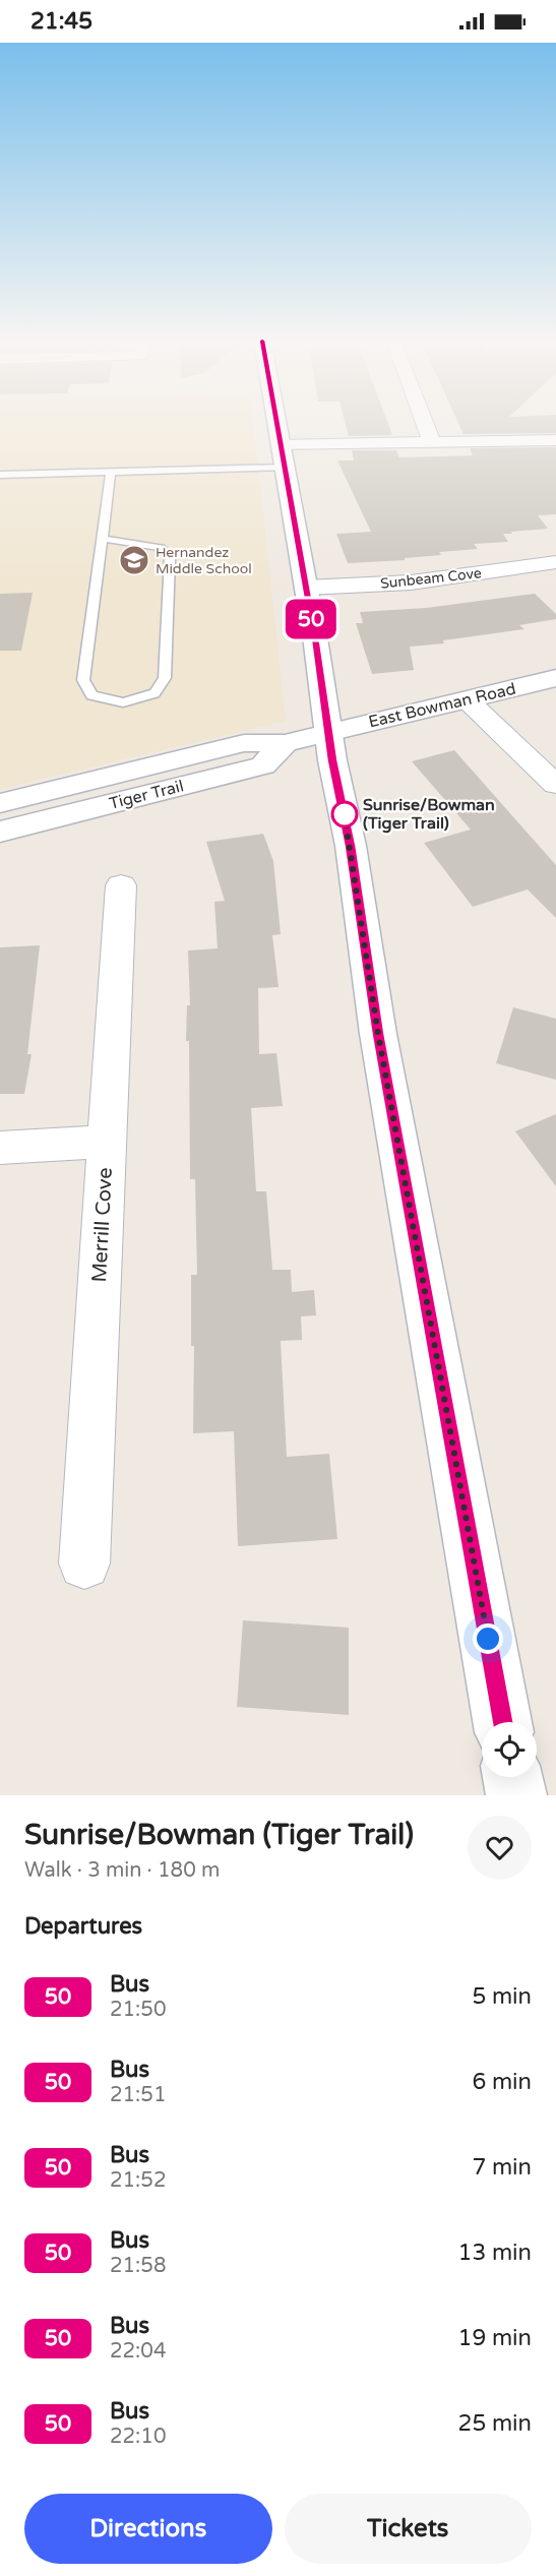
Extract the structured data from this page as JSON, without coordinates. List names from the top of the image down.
{
  "streets": {
    "main road": ["East Bowman Road", "Tiger Trail"],
    "street": ["Sunbeam Cove", "Merrill Cove"]
  },
  "crossings": [
    ["East Bowman Road", "Tiger Trail"]
  ],
  "places": {
    "school or university": ["Hernandez Middle School"],
    "other": ["Sunrise/Bowman (Tiger Trail)"]
  },
  "lines": ["bus line 50"],
  "page": {
    "status": "21:45",
    "on_map": "50",
    "heading": [
      ["Sunrise/Bowman (Tiger Trail)", "Walk · 3 min · 180 m"],
      "Departures"
    ],
    "list": [
      {
        "mark": "50",
        "name": "Bus",
        "note": "21:50",
        "value": "5 min"
      },
      {
        "mark": "50",
        "name": "Bus",
        "note": "21:51",
        "value": "6 min"
      },
      {
        "mark": "50",
        "name": "Bus",
        "note": "21:52",
        "value": "7 min"
      },
      {
        "mark": "50",
        "name": "Bus",
        "note": "21:58",
        "value": "13 min"
      },
      {
        "mark": "50",
        "name": "Bus",
        "note": "22:04",
        "value": "19 min"
      },
      {
        "mark": "50",
        "name": "Bus",
        "note": "22:10",
        "value": "25 min"
      }
    ],
    "buttons": ["Directions", "Tickets"]
  }
}
